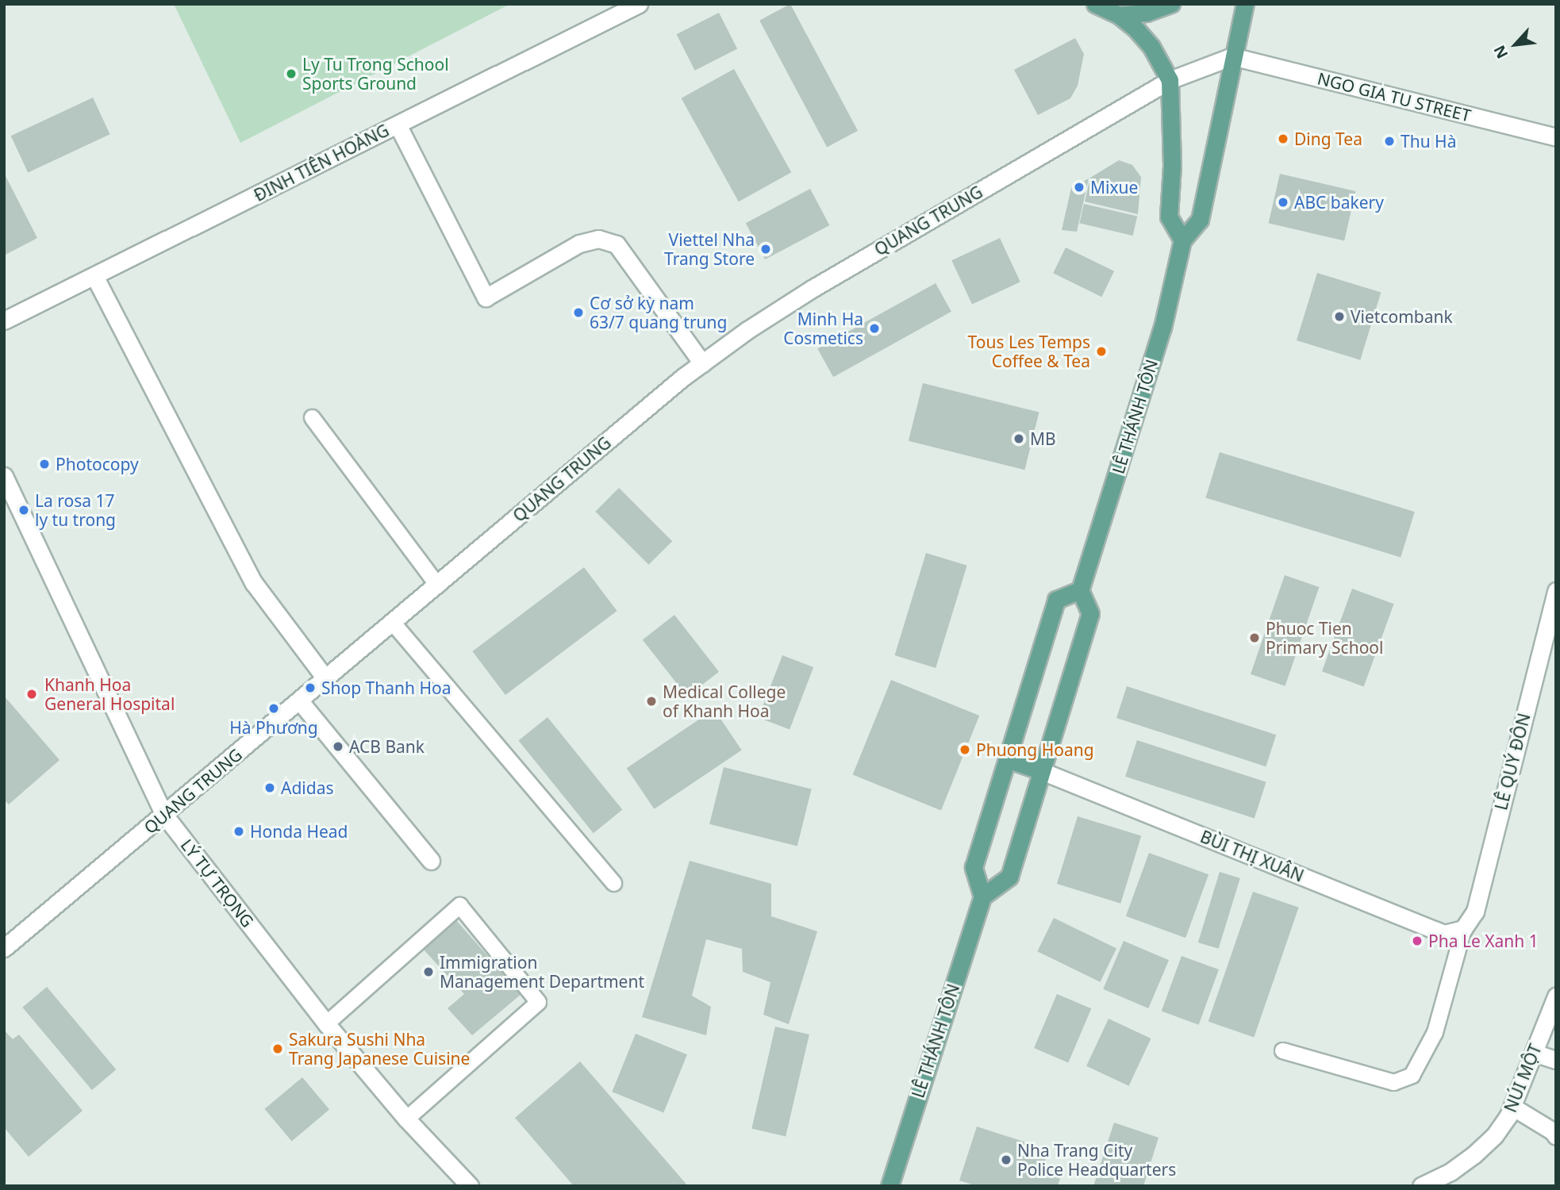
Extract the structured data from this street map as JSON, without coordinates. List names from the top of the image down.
{
  "streets": {
    "main road": ["LÊ THÁNH TÔN"],
    "street": [
      "NGO GIA TU STREET",
      "ĐINH TIÊN HOÀNG",
      "QUANG TRUNG",
      "LÊ QUÝ ĐÔN",
      "BÙI THỊ XUÂN",
      "LÝ TỰ TRỌNG",
      "NÚI MỘT"
    ]
  },
  "crossings": [
    ["NGO GIA TU STREET", "QUANG TRUNG"],
    ["NGO GIA TU STREET", "LÊ THÁNH TÔN"],
    ["QUANG TRUNG", "LÊ THÁNH TÔN"],
    ["QUANG TRUNG", "LÝ TỰ TRỌNG"],
    ["LÊ QUÝ ĐÔN", "BÙI THỊ XUÂN"]
  ],
  "places": [
    "Ly Tu Trong School Sports Ground",
    "Ding Tea",
    "Thu Hà",
    "Mixue",
    "ABC bakery",
    "Viettel Nha Trang Store",
    "Cơ sở kỳ nam 63/7 quang trung",
    "Vietcombank",
    "Minh Ha Cosmetics",
    "Tous Les Temps Coffee & Tea",
    "MB",
    "Photocopy",
    "La rosa 17 ly tu trong",
    "Phuoc Tien Primary School",
    "Shop Thanh Hoa",
    "Khanh Hoa General Hospital",
    "Medical College of Khanh Hoa",
    "Hà Phương",
    "ACB Bank",
    "Phuong Hoang",
    "Adidas",
    "Honda Head",
    "Pha Le Xanh 1",
    "Immigration Management Department",
    "Sakura Sushi Nha Trang Japanese Cuisine",
    "Nha Trang City Police Headquarters"
  ],
  "north": "bottom left"
}
